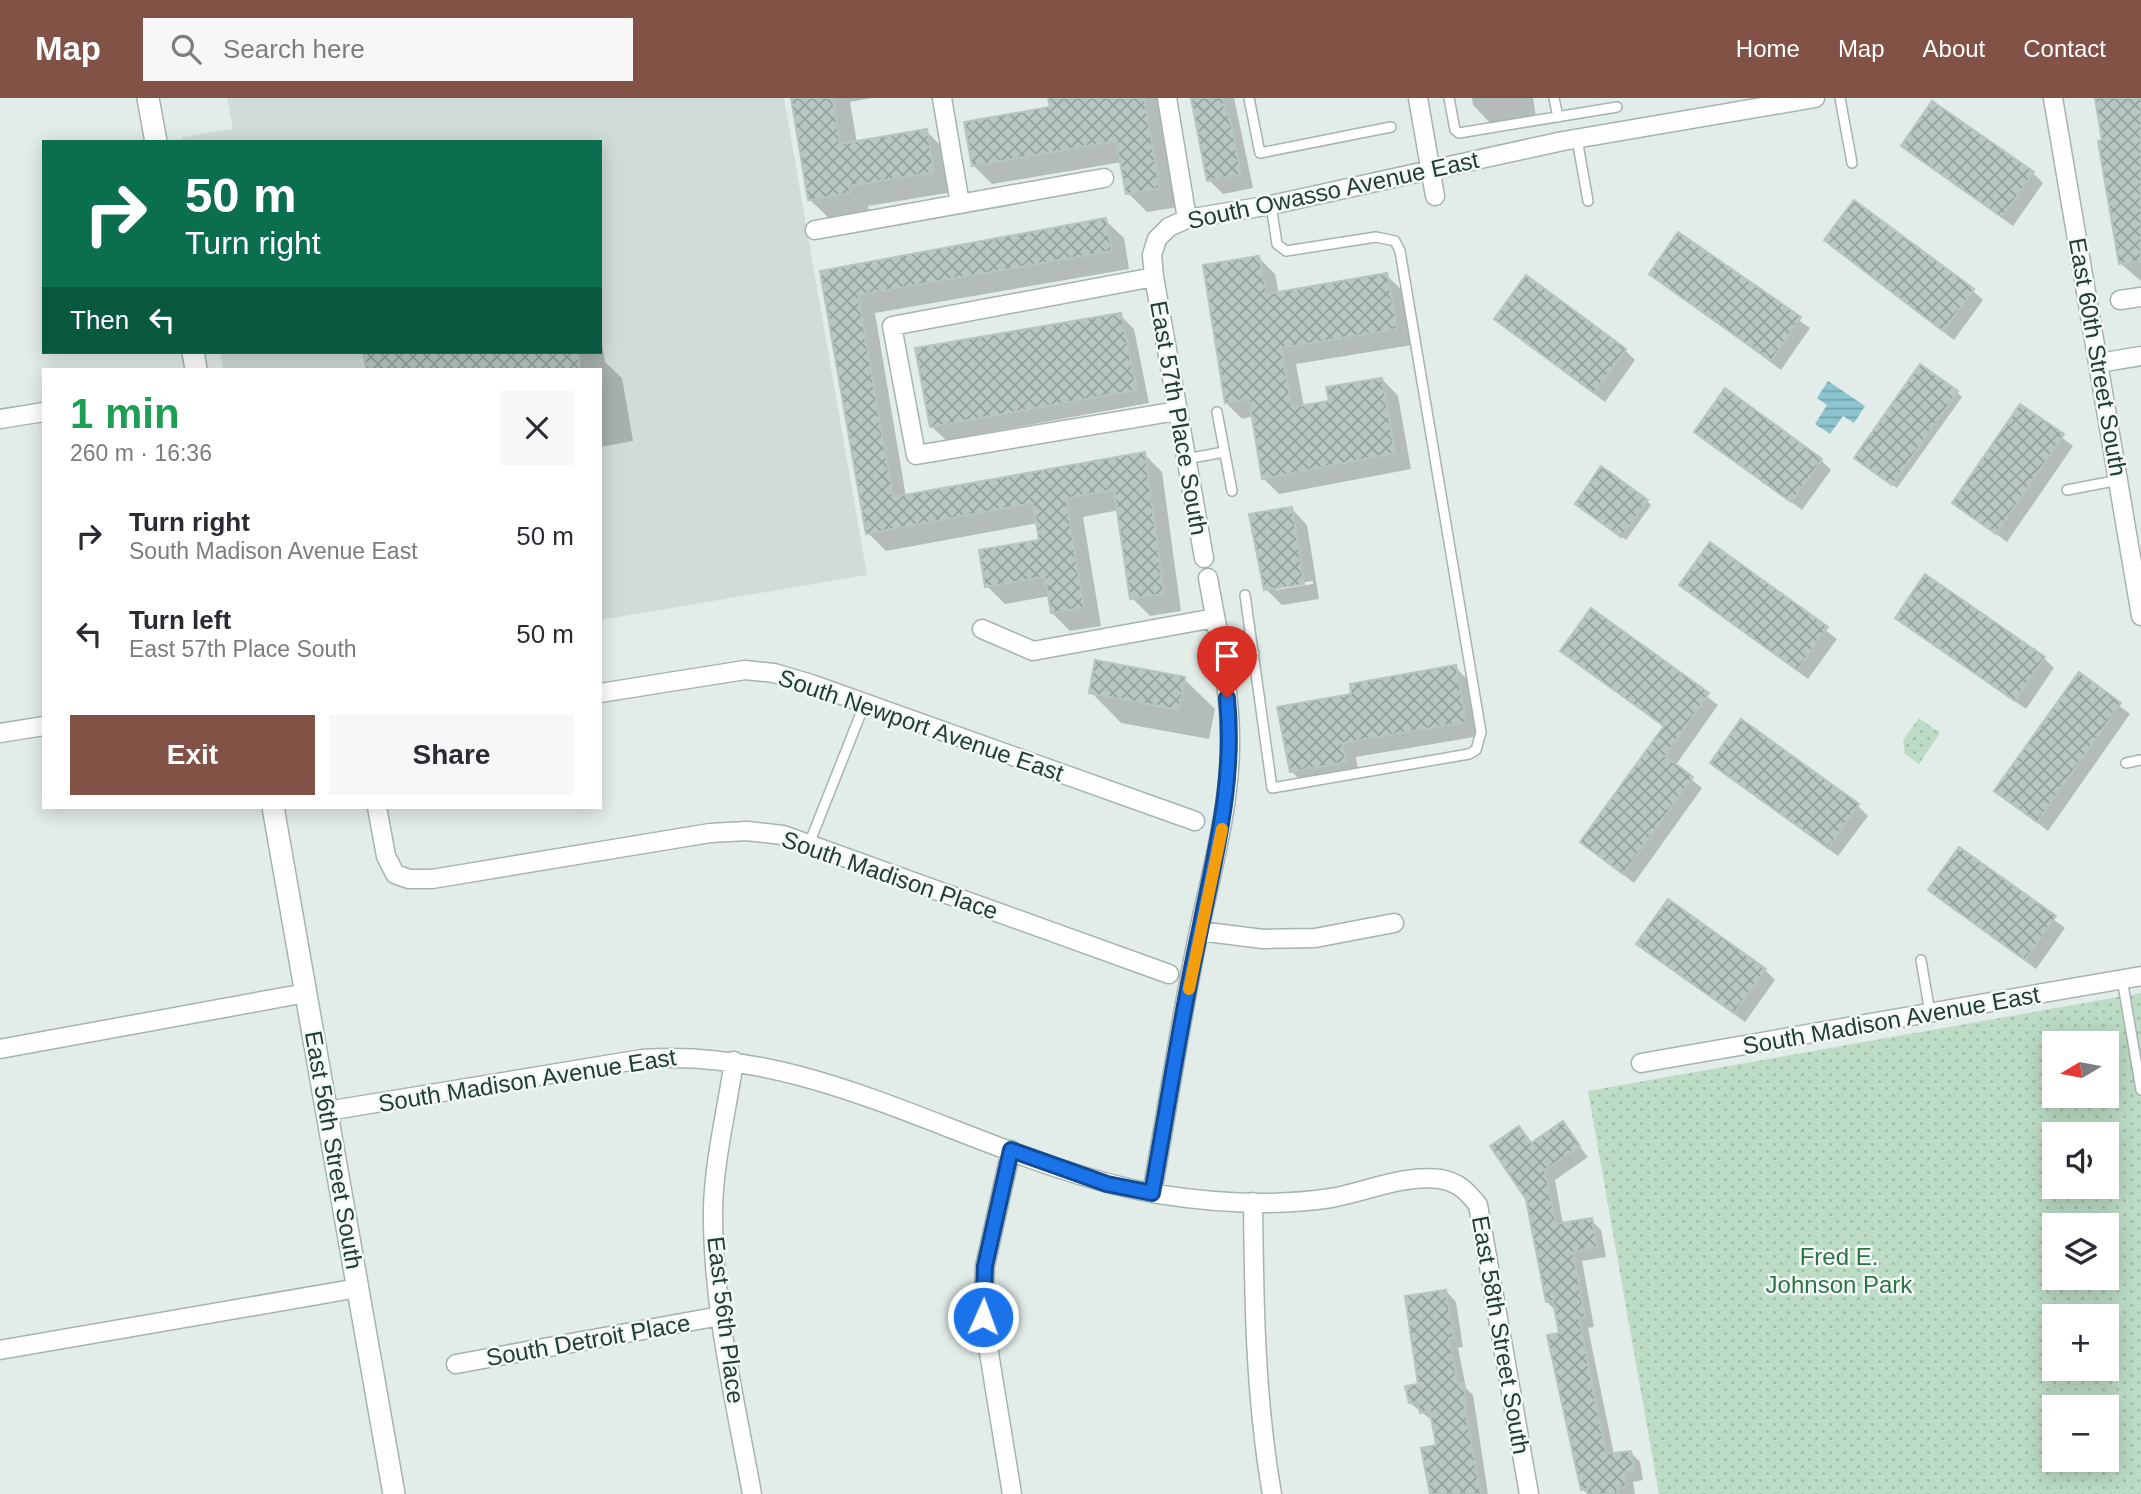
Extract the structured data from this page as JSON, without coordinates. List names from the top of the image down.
{
  "streets": {
    "street": [
      "South Owasso Avenue East",
      "East 60th Street South",
      "East 57th Place South",
      "South Newport Avenue East",
      "South Madison Place",
      "South Madison Avenue East",
      "East 56th Street South",
      "East 56th Place",
      "East 58th Street South",
      "South Detroit Place"
    ]
  },
  "crossings": [
    ["South Owasso Avenue East", "East 57th Place South"],
    ["South Madison Avenue East", "East 56th Street South"],
    ["South Madison Avenue East", "East 56th Place"],
    ["South Madison Avenue East", "East 58th Street South"],
    ["East 56th Place", "South Detroit Place"]
  ],
  "parks": ["Fred E. Johnson Park"],
  "north": "left",
  "page": {
    "header": "Map",
    "search": "Search here",
    "nav": [
      "Home",
      "Map",
      "About",
      "Contact"
    ],
    "turn": ["50 m", "Turn right"],
    "then": "Then",
    "heading": ["1 min", "260 m · 16:36"],
    "list": [
      {
        "name": "Turn right",
        "note": "South Madison Avenue East",
        "value": "50 m"
      },
      {
        "name": "Turn left",
        "note": "East 57th Place South",
        "value": "50 m"
      }
    ],
    "buttons": ["Exit", "Share"],
    "map_buttons": ["+", "−"]
  }
}
